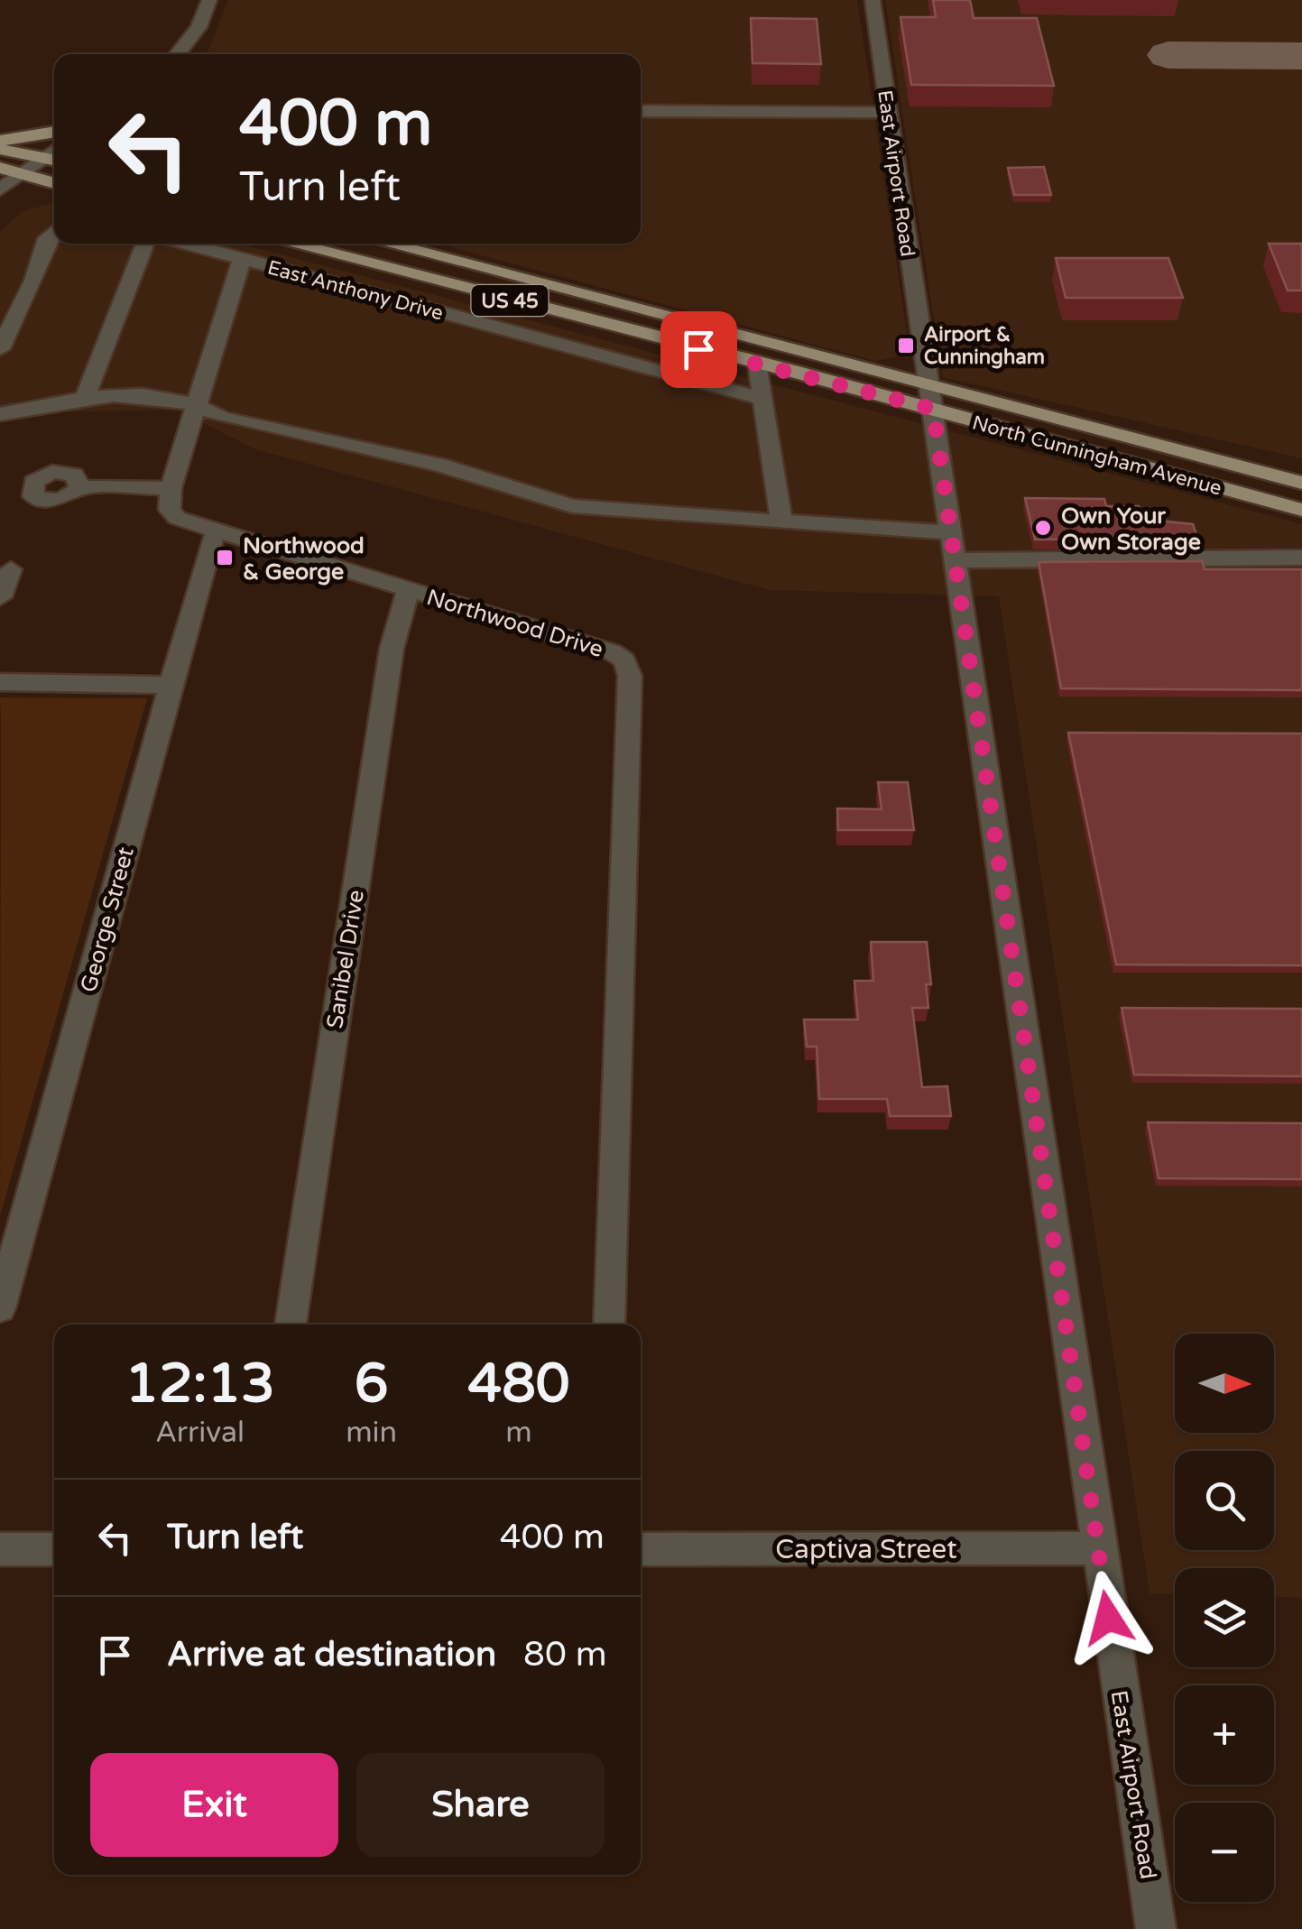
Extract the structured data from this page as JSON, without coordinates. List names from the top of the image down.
{
  "streets": {
    "main road": ["US 45", "North Cunningham Avenue"],
    "street": [
      "East Airport Road",
      "East Anthony Drive",
      "Northwood Drive",
      "George Street",
      "Sanibel Drive",
      "Captiva Street"
    ]
  },
  "crossings": [
    ["East Airport Road", "North Cunningham Avenue"],
    ["East Airport Road", "Captiva Street"],
    ["Northwood Drive", "George Street"],
    ["Northwood Drive", "Sanibel Drive"]
  ],
  "places": {
    "transit": ["Airport & Cunningham", "Northwood & George"],
    "other": ["Own Your Own Storage"]
  },
  "north": "right",
  "page": {
    "turn": ["400 m", "Turn left"],
    "eta": [
      "12:13",
      "Arrival",
      "6",
      "min",
      "480",
      "m"
    ],
    "map_buttons": ["+", "−"],
    "list": [
      {
        "name": "Turn left",
        "value": "400 m"
      },
      {
        "name": "Arrive at destination",
        "value": "80 m"
      }
    ],
    "buttons": ["Exit", "Share"]
  }
}
